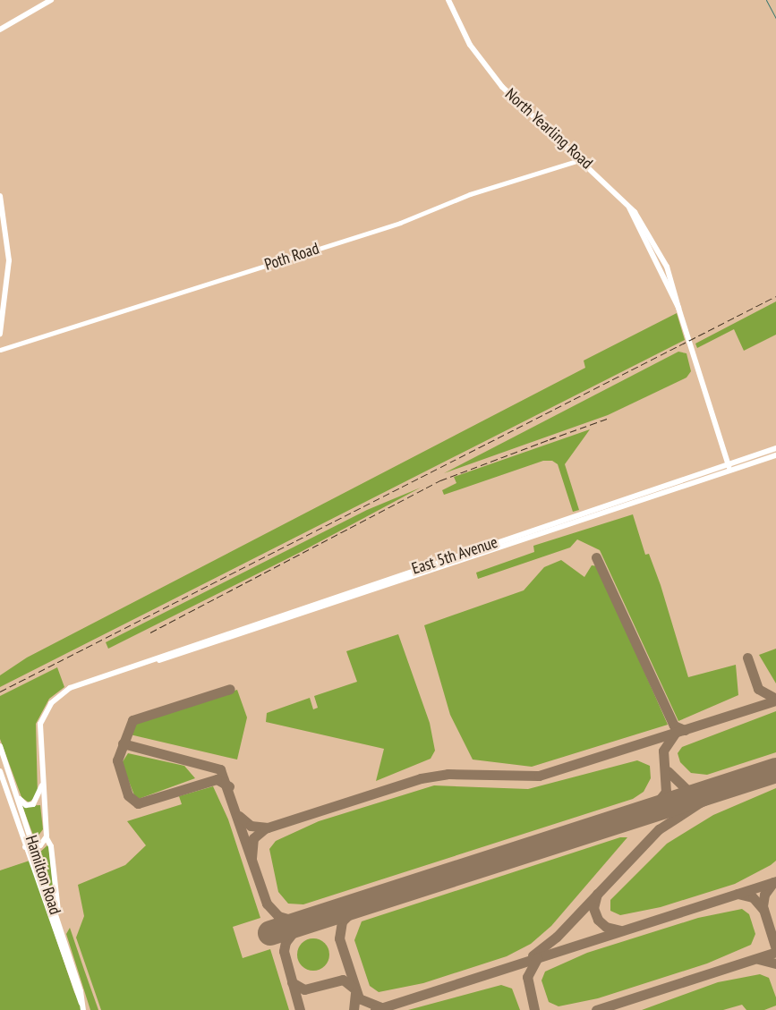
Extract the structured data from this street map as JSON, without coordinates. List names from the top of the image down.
{
  "streets": {
    "main road": ["North Yearling Road", "East 5th Avenue", "Hamilton Road"],
    "street": ["Poth Road"]
  },
  "crossings": [
    ["North Yearling Road", "Poth Road"],
    ["North Yearling Road", "East 5th Avenue"],
    ["East 5th Avenue", "Hamilton Road"]
  ]
}
